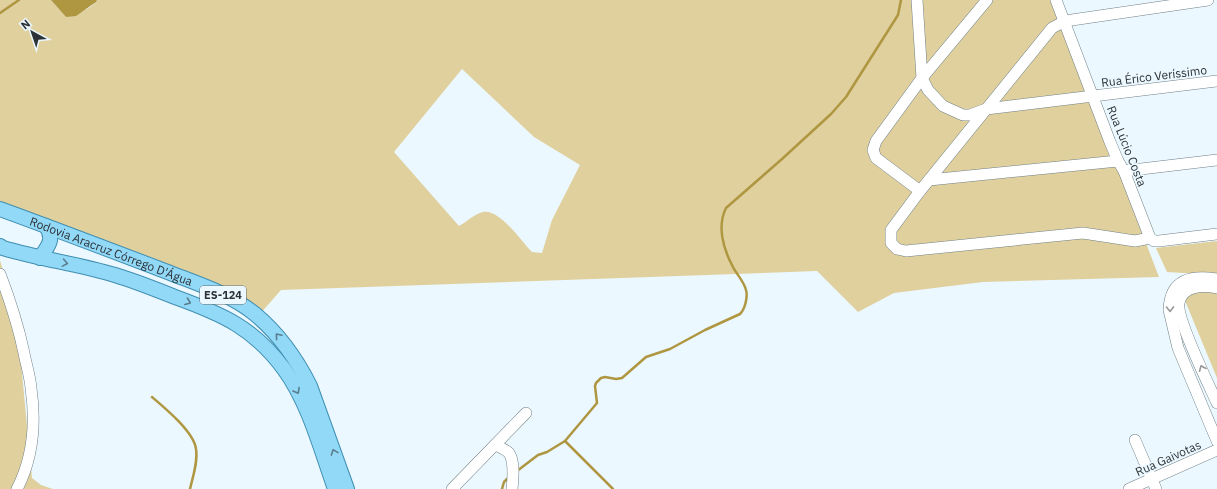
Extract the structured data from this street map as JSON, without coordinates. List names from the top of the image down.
{
  "streets": {
    "main road": ["Rodovia Aracruz Córrego D'Água", "ES-124"],
    "street": ["Rua Érico Veríssimo", "Rua Lúcio Costa", "Rua Gaivotas"]
  },
  "crossings": [
    ["Rua Érico Veríssimo", "Rua Lúcio Costa"]
  ],
  "north": "top left"
}
